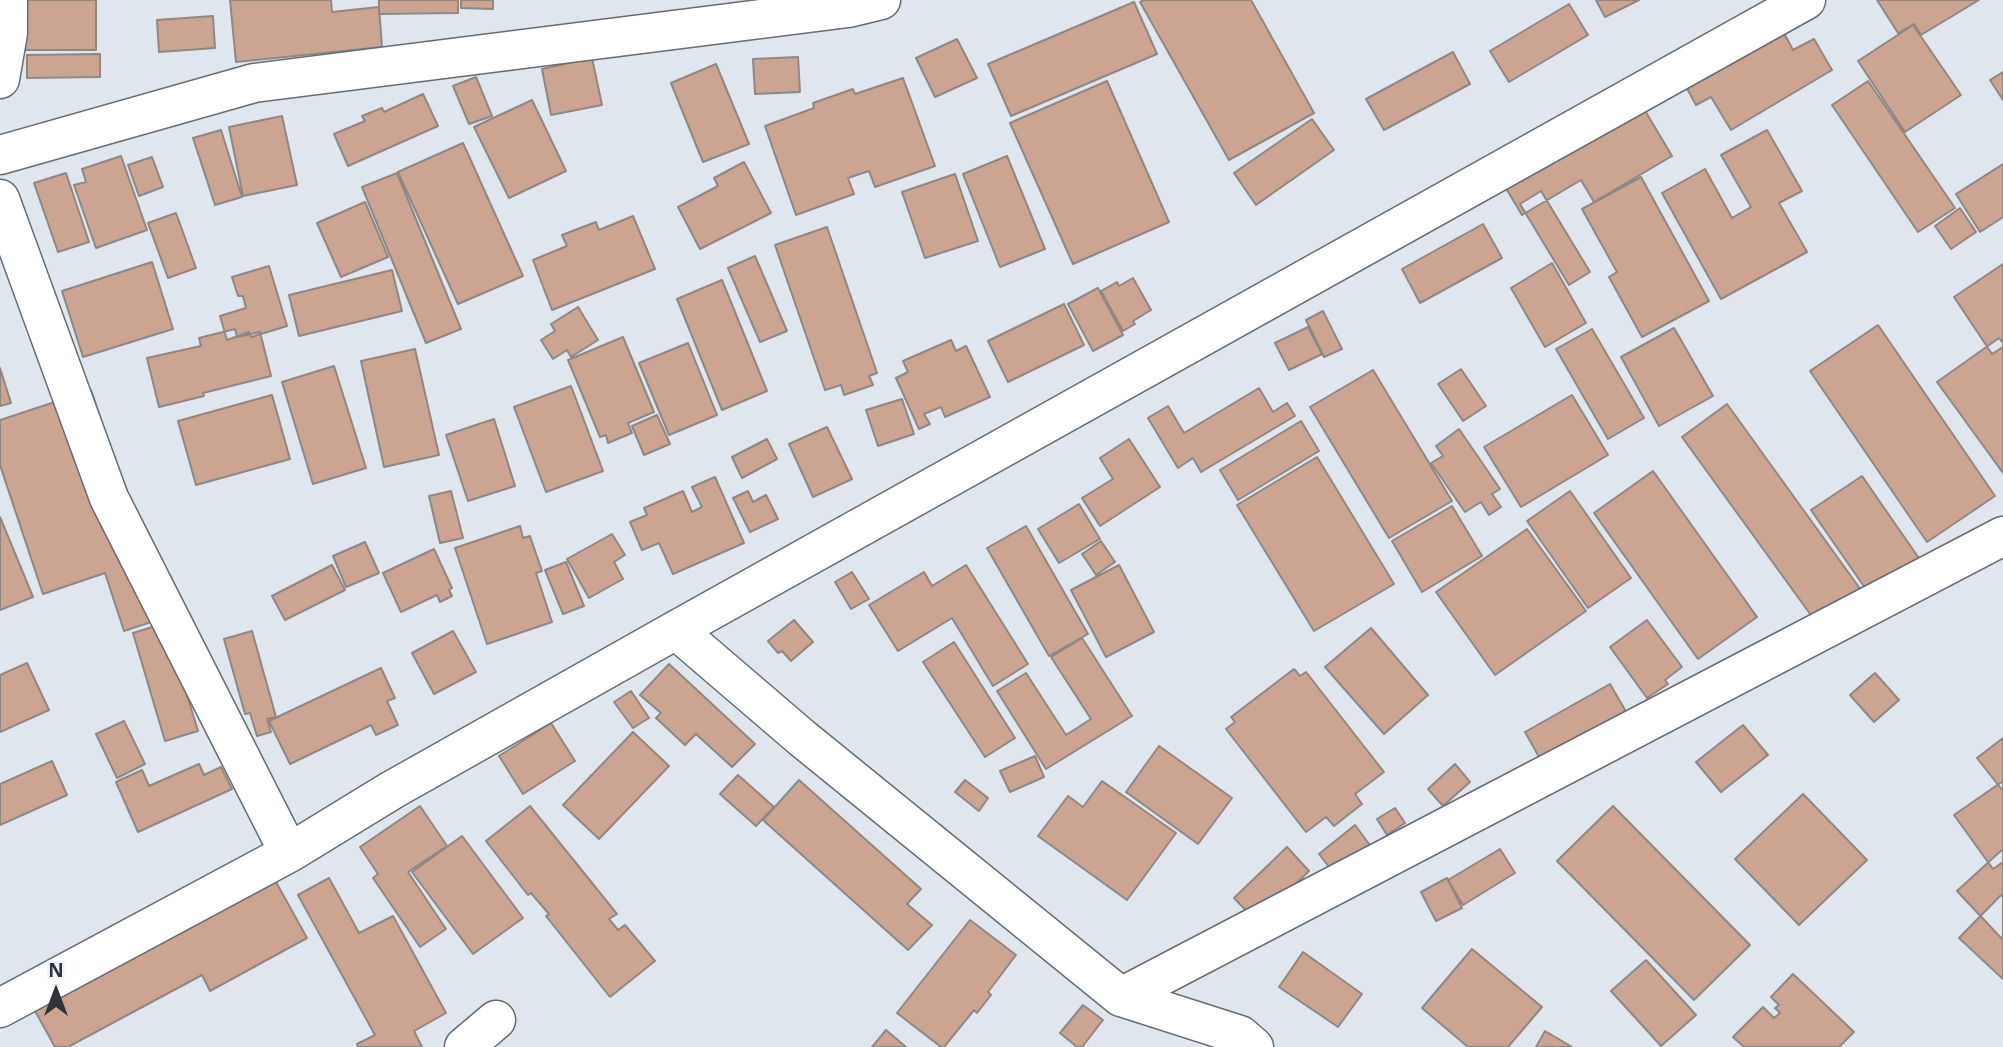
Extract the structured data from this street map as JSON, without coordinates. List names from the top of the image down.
{
  "north": "top"
}
